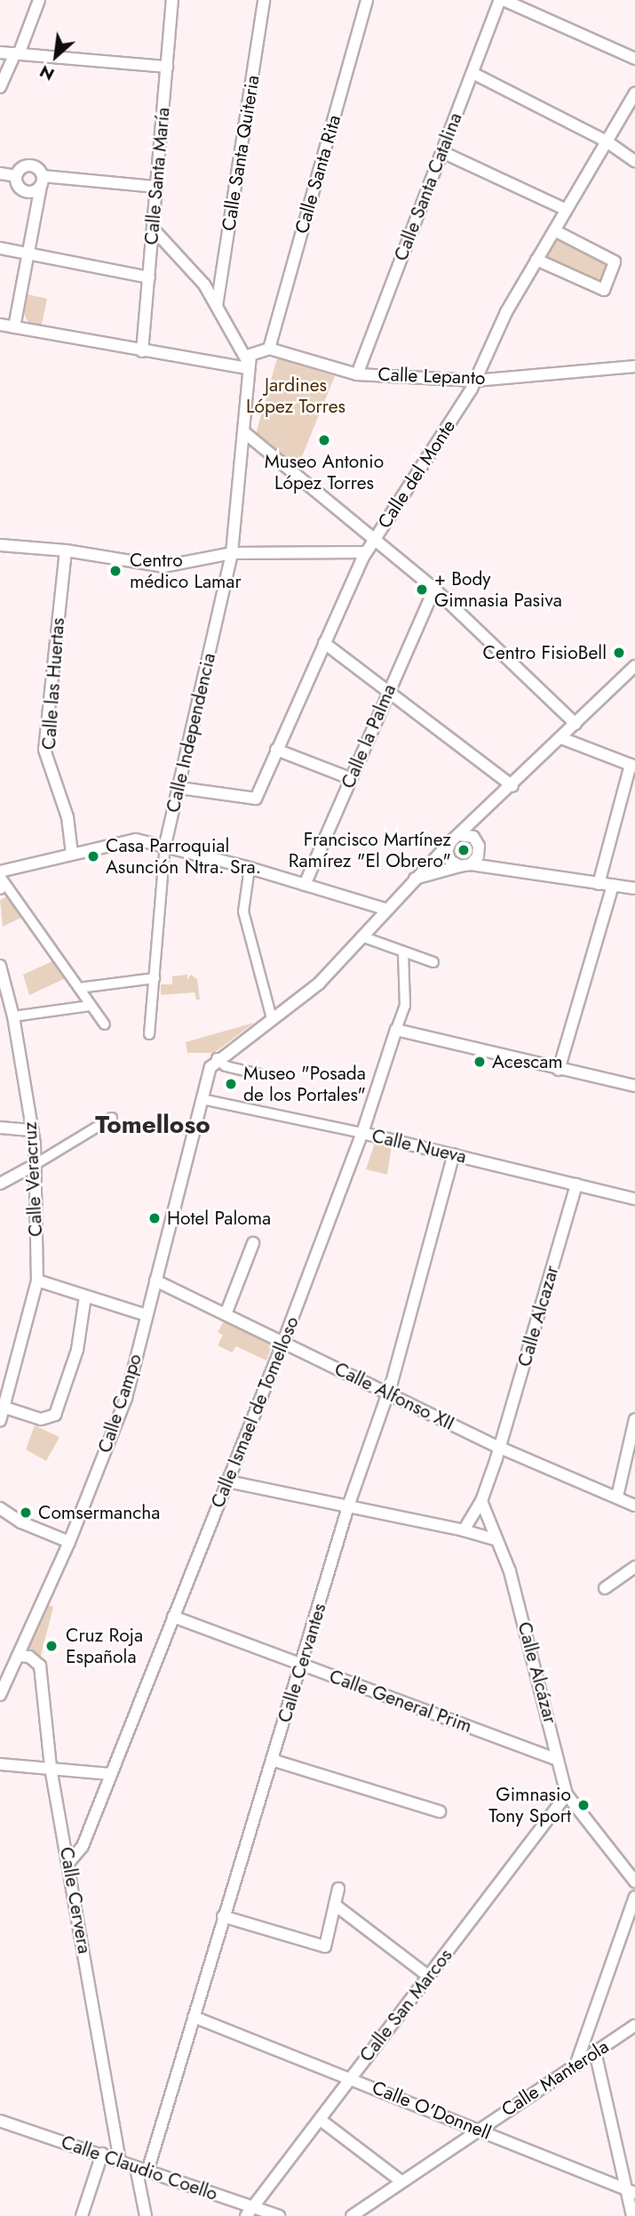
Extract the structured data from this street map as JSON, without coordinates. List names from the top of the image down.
{
  "streets": {
    "street": [
      "Calle Santa Quiteria",
      "Calle Santa Rita",
      "Calle Santa María",
      "Calle Santa Catalina",
      "Calle Lepanto",
      "Calle del Monte",
      "Calle las Huertas",
      "Calle Independencia",
      "Calle la Palma",
      "Calle Nueva",
      "Calle Veracruz",
      "Calle Alcazar",
      "Calle Alfonso XII",
      "Calle Campo",
      "Calle Ismael de Tomelloso",
      "Calle Cervantes",
      "Calle Alcázar",
      "Calle General Prim",
      "Calle Cervera",
      "Calle San Marcos",
      "Calle Manterola",
      "Calle O'Donnell",
      "Calle Claudio Coello"
    ]
  },
  "crossings": [
    ["Calle Santa Rita", "Calle Lepanto"],
    ["Calle Santa Catalina", "Calle Lepanto"],
    ["Calle Lepanto", "Calle del Monte"],
    ["Calle del Monte", "Calle Independencia"],
    ["Calle Nueva", "Calle Alcazar"],
    ["Calle Nueva", "Calle Campo"],
    ["Calle Nueva", "Calle Ismael de Tomelloso"],
    ["Calle Nueva", "Calle Cervantes"],
    ["Calle Alcazar", "Calle Alfonso XII"],
    ["Calle Alfonso XII", "Calle Campo"],
    ["Calle Alfonso XII", "Calle Ismael de Tomelloso"],
    ["Calle Alfonso XII", "Calle Cervantes"],
    ["Calle Campo", "Calle Cervera"],
    ["Calle Ismael de Tomelloso", "Calle General Prim"],
    ["Calle Ismael de Tomelloso", "Calle Cervera"],
    ["Calle Cervantes", "Calle General Prim"],
    ["Calle Cervantes", "Calle O'Donnell"],
    ["Calle Cervantes", "Calle Claudio Coello"],
    ["Calle Alcázar", "Calle General Prim"],
    ["Calle Alcázar", "Calle San Marcos"],
    ["Calle Cervera", "Calle Claudio Coello"],
    ["Calle San Marcos", "Calle O'Donnell"],
    ["Calle San Marcos", "Calle Claudio Coello"],
    ["Calle Manterola", "Calle O'Donnell"]
  ],
  "districts": ["Tomelloso"],
  "parks": ["Jardines López Torres"],
  "places": [
    "Museo Antonio López Torres",
    "Centro médico Lamar",
    "+ Body Gimnasia Pasiva",
    "Centro FisioBell",
    "Francisco Martínez Ramírez \"El Obrero\"",
    "Casa Parroquial Asunción Ntra. Sra.",
    "Acescam",
    "Museo \"Posada de los Portales\"",
    "Hotel Paloma",
    "Comsermancha",
    "Cruz Roja Española",
    "Gimnasio Tony Sport"
  ],
  "north": "bottom left"
}
